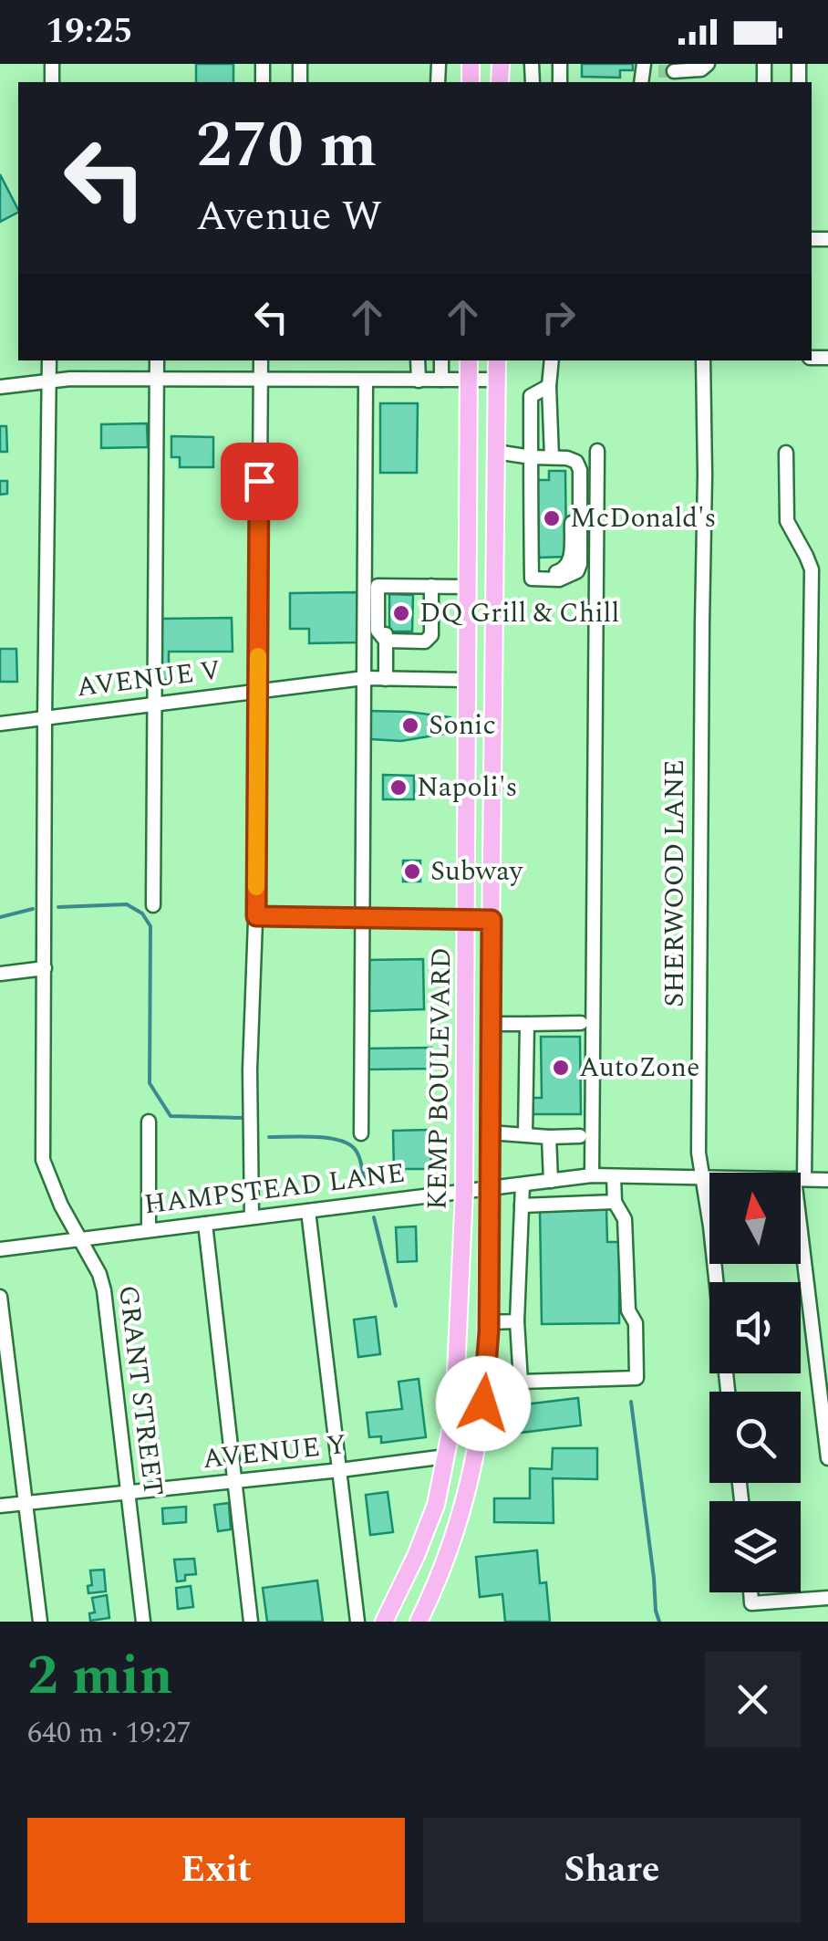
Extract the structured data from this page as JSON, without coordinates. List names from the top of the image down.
{
  "streets": {
    "main road": ["KEMP BOULEVARD"],
    "street": [
      "AVENUE V",
      "SHERWOOD LANE",
      "HAMPSTEAD LANE",
      "GRANT STREET",
      "AVENUE Y"
    ]
  },
  "crossings": [
    ["AVENUE V", "KEMP BOULEVARD"],
    ["AVENUE V", "GRANT STREET"],
    ["SHERWOOD LANE", "HAMPSTEAD LANE"],
    ["KEMP BOULEVARD", "HAMPSTEAD LANE"],
    ["KEMP BOULEVARD", "AVENUE Y"],
    ["HAMPSTEAD LANE", "GRANT STREET"],
    ["GRANT STREET", "AVENUE Y"]
  ],
  "places": [
    "McDonald's",
    "DQ Grill & Chill",
    "Sonic",
    "Napoli's",
    "Subway",
    "AutoZone"
  ],
  "north": "top",
  "page": {
    "status": "19:25",
    "turn": ["270 m", "Avenue W"],
    "heading": ["2 min", "640 m · 19:27"],
    "buttons": ["Exit", "Share"]
  }
}
